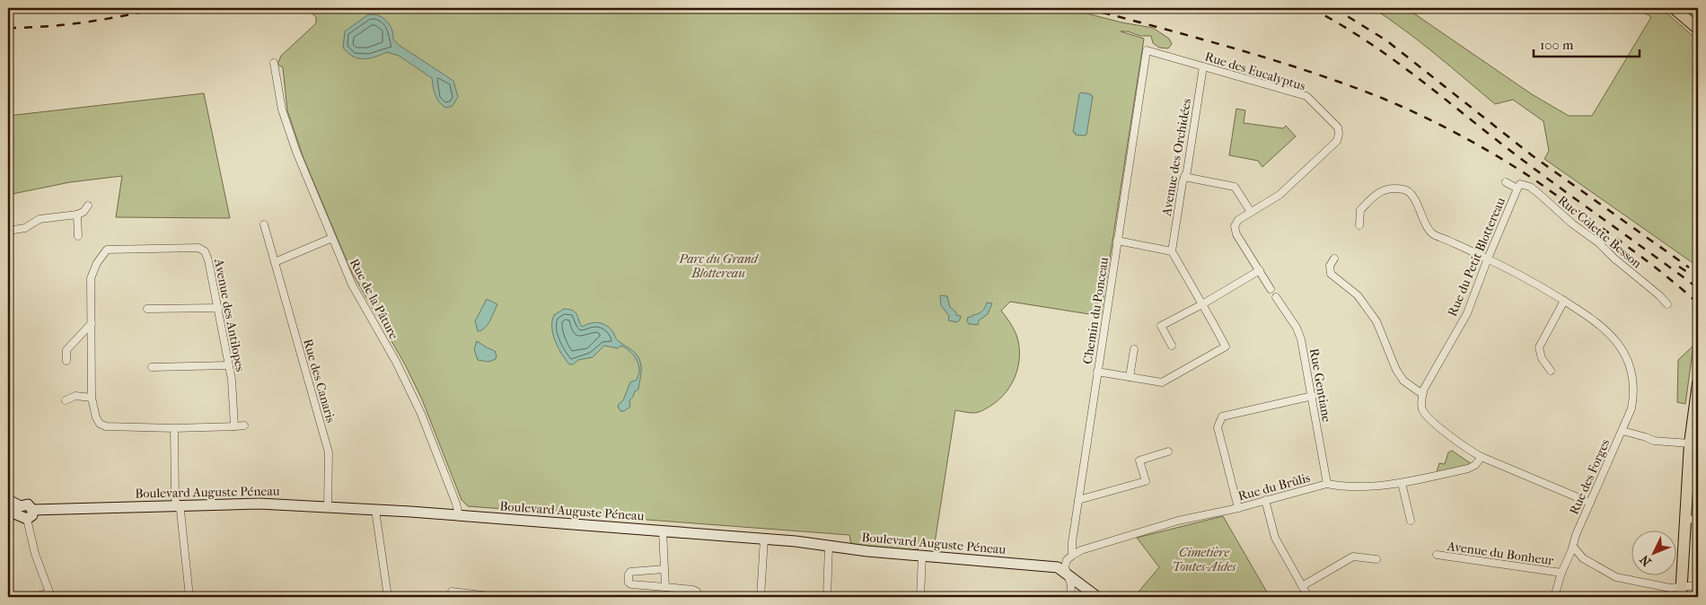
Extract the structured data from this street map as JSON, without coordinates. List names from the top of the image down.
{
  "streets": {
    "street": [
      "Rue des Eucalyptus",
      "Avenue des Orchidées",
      "Rue Colette Besson",
      "Rue du Petit Blottereau",
      "Rue de la Pâture",
      "Chemin du Ponceau",
      "Avenue des Antilopes",
      "Rue des Canaris",
      "Rue Gentiane",
      "Rue des Forges",
      "Rue du Brûlis",
      "Boulevard Auguste Péneau",
      "Avenue du Bonheur"
    ]
  },
  "crossings": [
    ["Rue des Eucalyptus", "Avenue des Orchidées"],
    ["Rue des Eucalyptus", "Chemin du Ponceau"],
    ["Rue Colette Besson", "Rue du Petit Blottereau"],
    ["Rue de la Pâture", "Boulevard Auguste Péneau"],
    ["Chemin du Ponceau", "Rue du Brûlis"],
    ["Chemin du Ponceau", "Boulevard Auguste Péneau"],
    ["Rue des Canaris", "Boulevard Auguste Péneau"],
    ["Rue Gentiane", "Rue du Brûlis"],
    ["Rue des Forges", "Avenue du Bonheur"]
  ],
  "parks": ["Parc du Grand Blottereau", "Cimetière Toutes-Aides"],
  "scale_bar": "100 m",
  "north": "bottom left"
}
